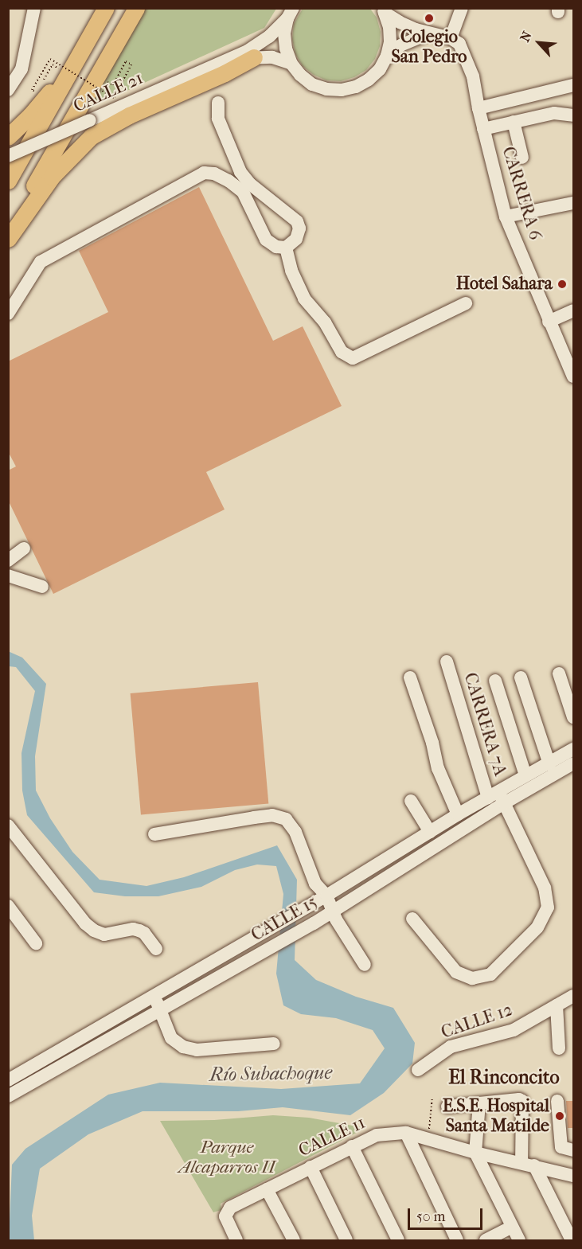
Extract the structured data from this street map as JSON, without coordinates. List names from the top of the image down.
{
  "streets": {
    "street": [
      "CALLE 21",
      "CARRERA 6",
      "CARRERA 7A",
      "CALLE 15",
      "CALLE 12",
      "CALLE 11"
    ]
  },
  "crossings": [
    ["CARRERA 7A", "CALLE 15"]
  ],
  "districts": ["El Rinconcito"],
  "water": ["Río Subachoque"],
  "parks": ["Parque Alcaparros II"],
  "places": ["Colegio San Pedro", "Hotel Sahara", "E.S.E. Hospital Santa Matilde"],
  "scale_bar": "50 m",
  "north": "top left"
}
